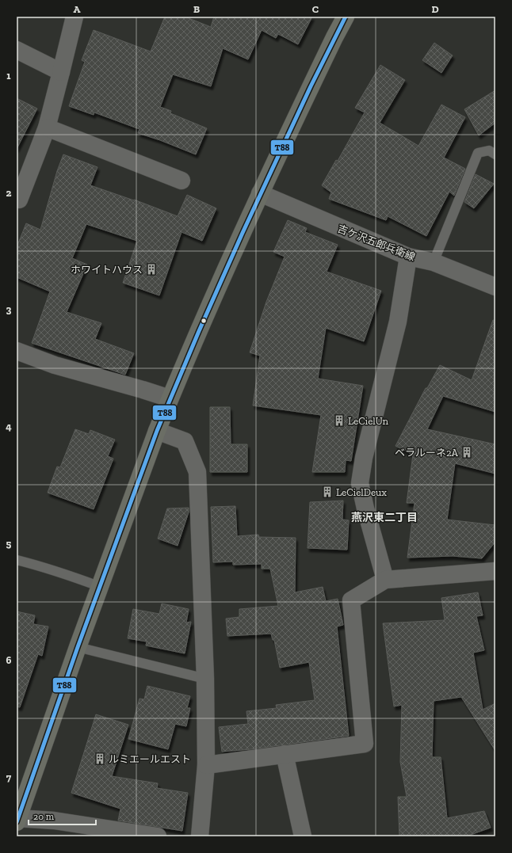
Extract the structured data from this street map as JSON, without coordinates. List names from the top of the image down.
{
  "streets": {
    "street": ["吉ケ沢五郎兵衛線"]
  },
  "districts": ["燕沢東二丁目"],
  "places": {
    "building": [
      "ホワイトハウス",
      "LeCielUn",
      "ベラルーネ2A",
      "LeCielDeux",
      "ルミエールエスト"
    ]
  },
  "lines": ["transit line T88"],
  "scale_bar": "20 m",
  "grid": {
    "columns": [
      "A",
      "B",
      "C",
      "D"
    ],
    "rows": [
      "1",
      "2",
      "3",
      "4",
      "5",
      "6",
      "7"
    ]
  }
}
